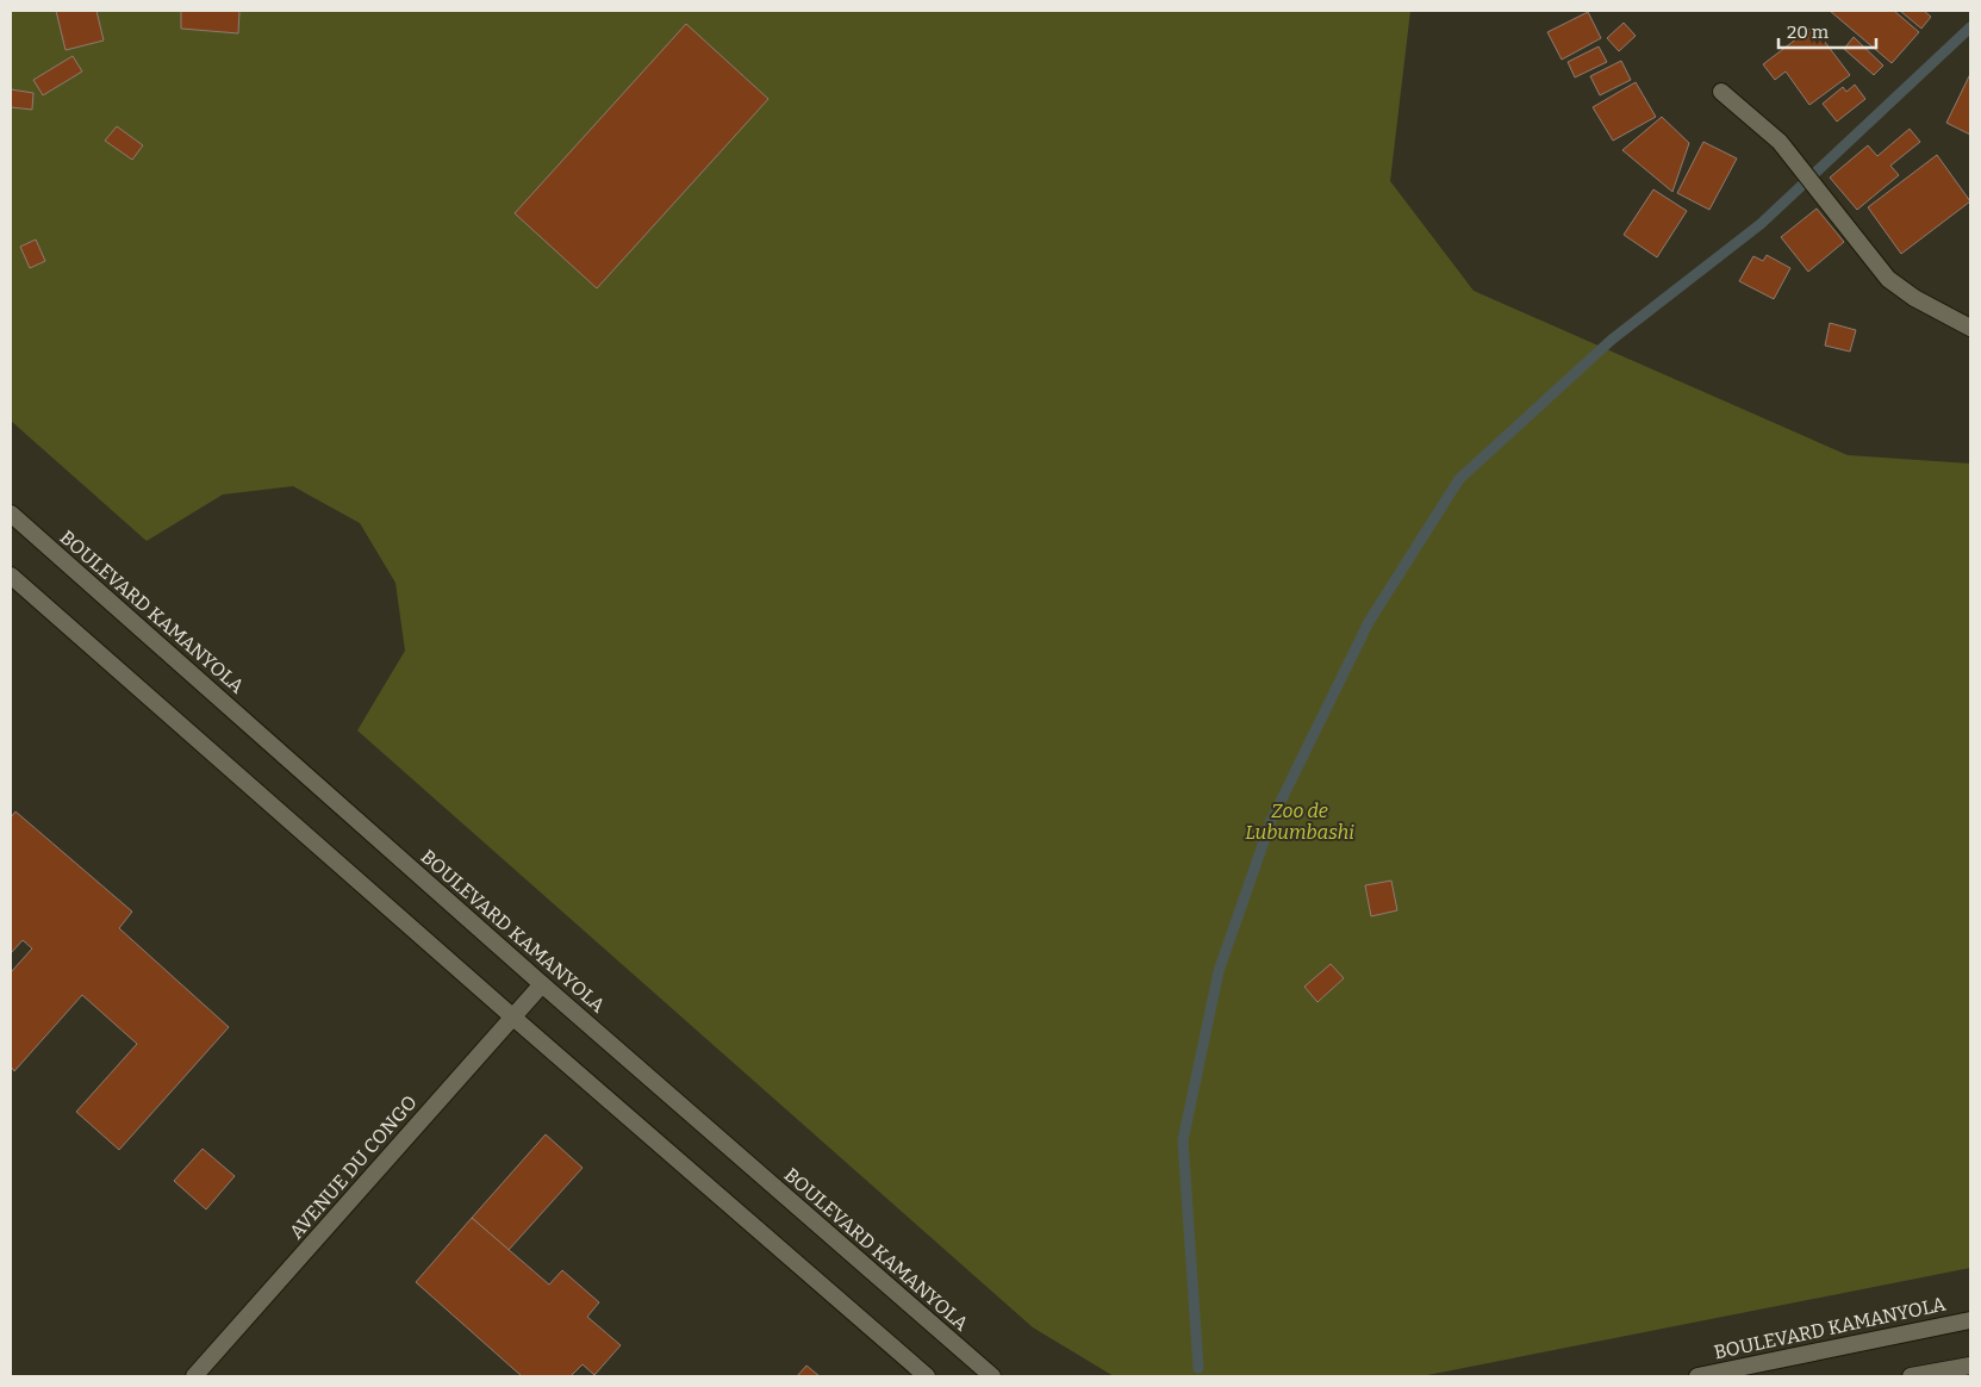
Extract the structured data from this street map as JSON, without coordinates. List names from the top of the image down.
{
  "streets": {
    "main road": ["BOULEVARD KAMANYOLA", "AVENUE DU CONGO"]
  },
  "crossings": [
    ["BOULEVARD KAMANYOLA", "AVENUE DU CONGO"]
  ],
  "parks": ["Zoo de Lubumbashi"],
  "scale_bar": "20 m"
}
